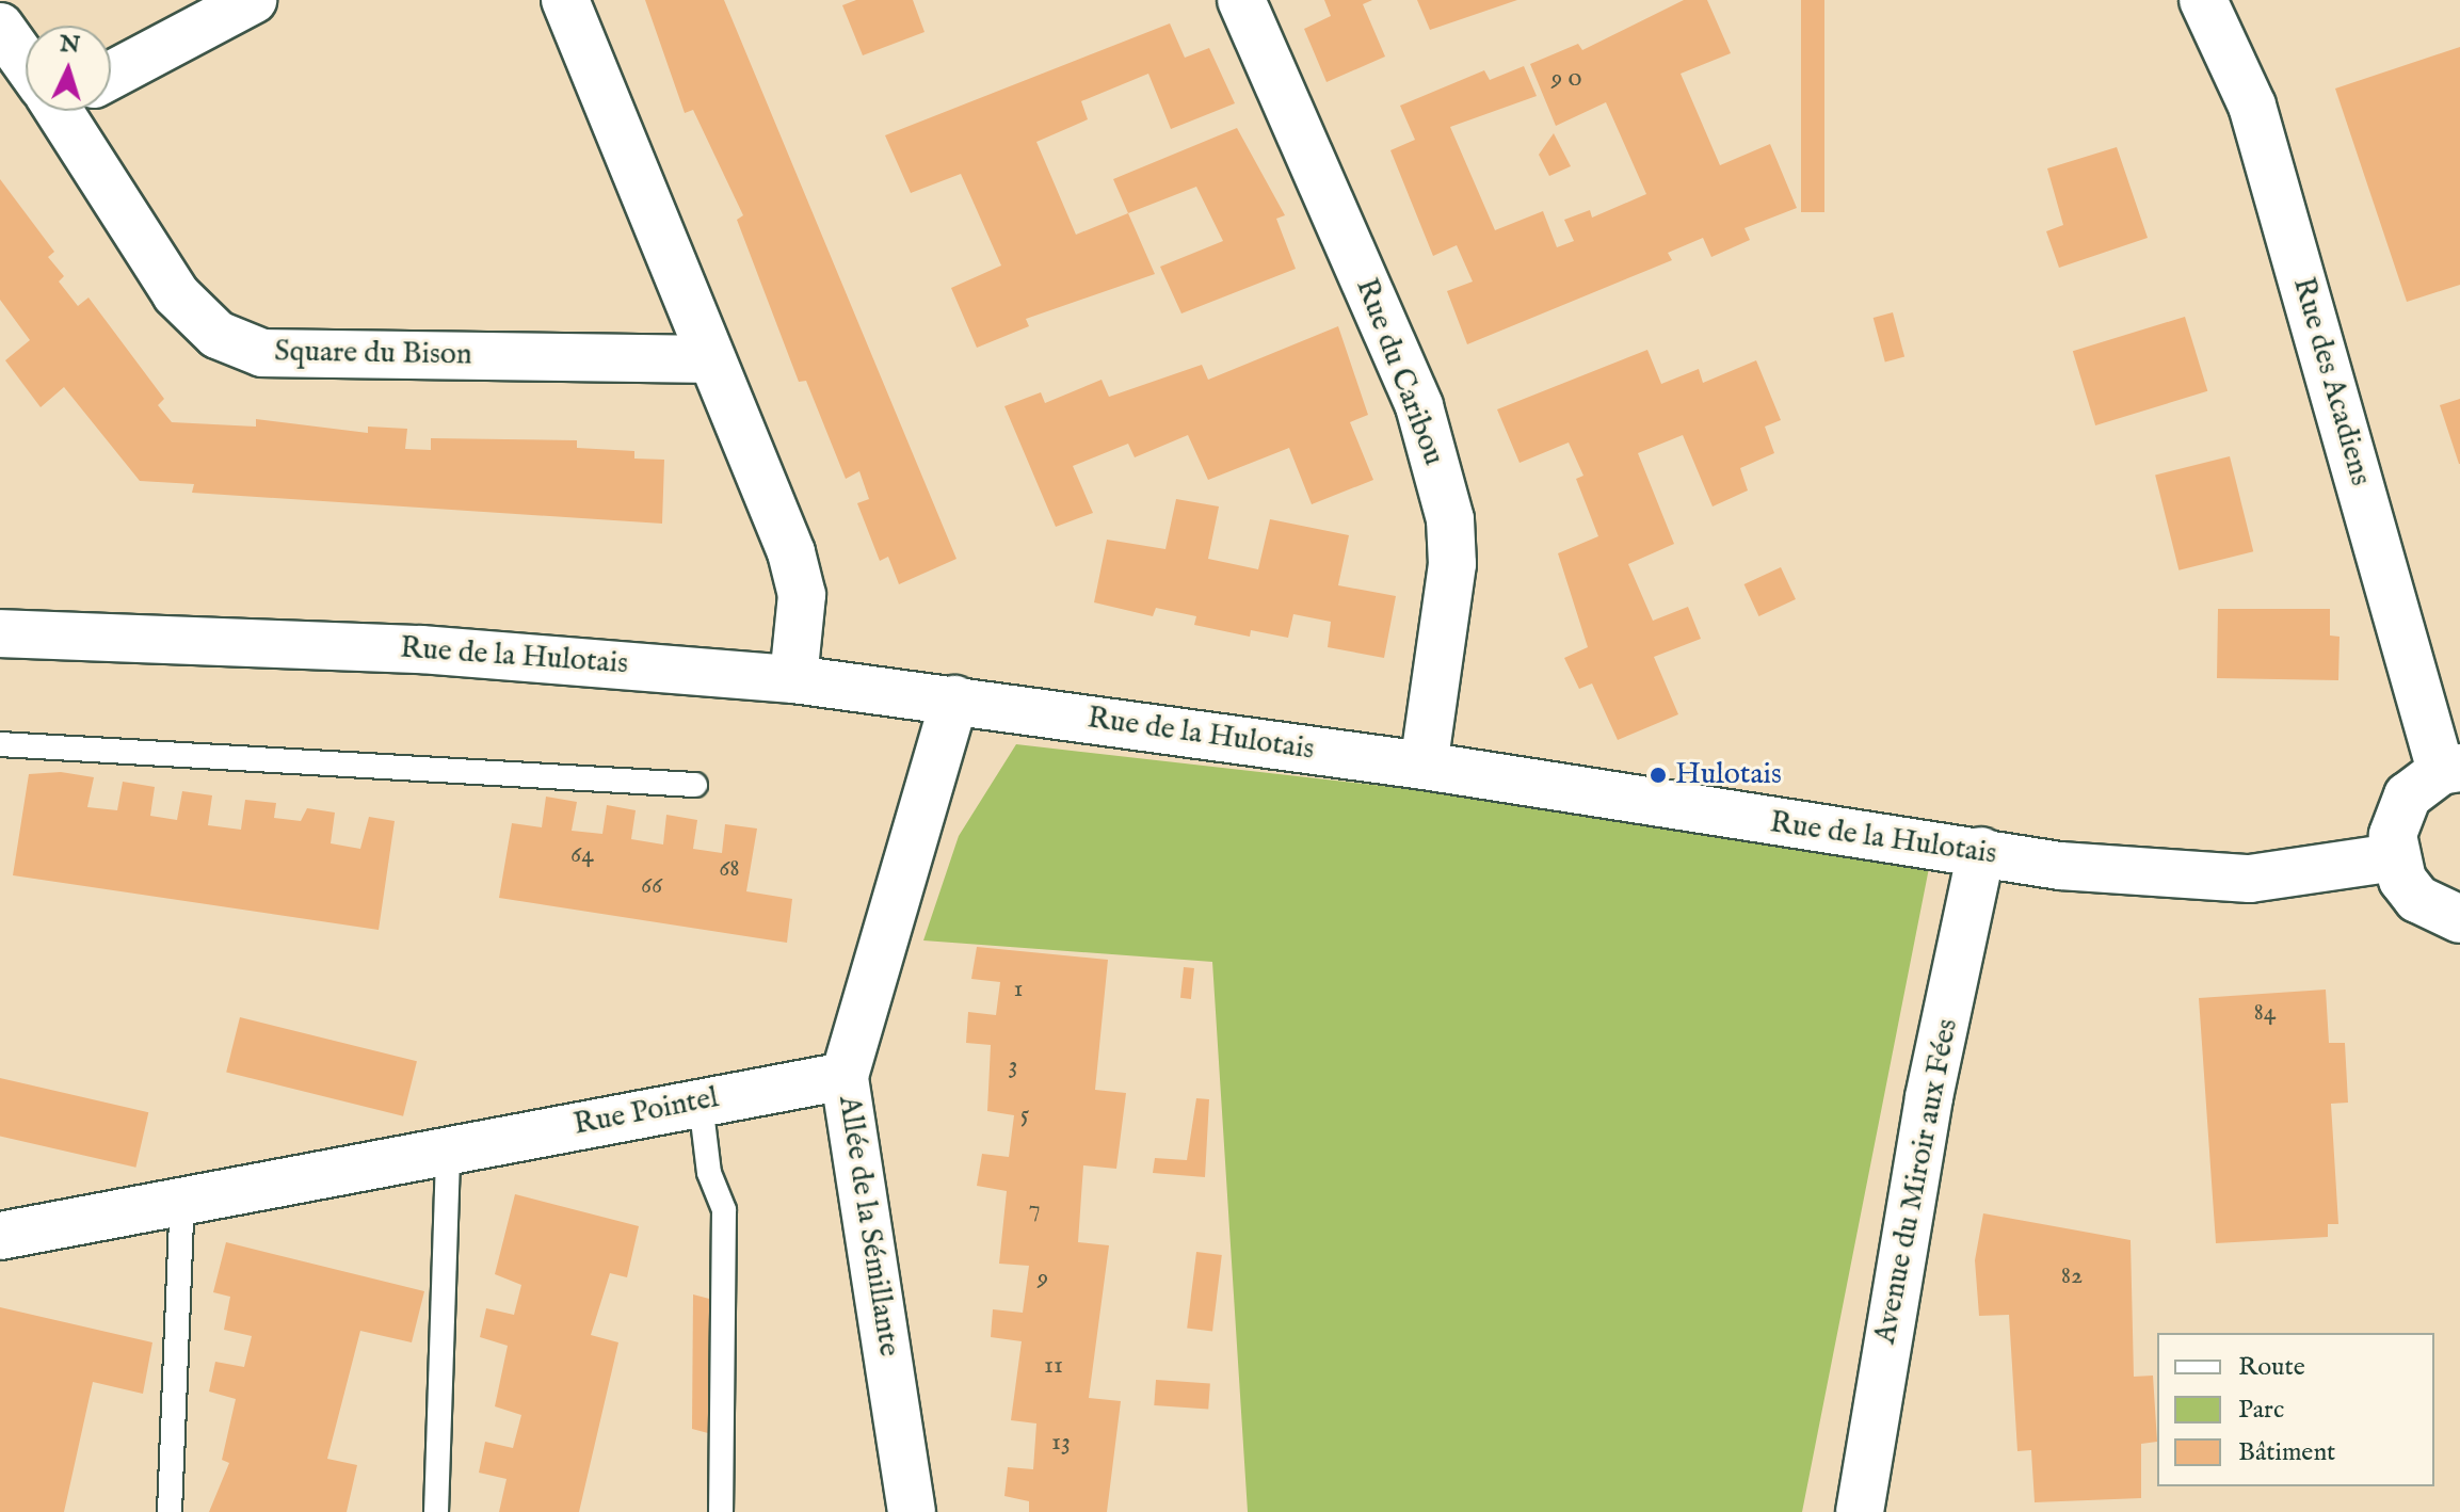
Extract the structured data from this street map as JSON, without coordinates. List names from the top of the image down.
{
  "streets": {
    "street": [
      "Square du Bison",
      "Rue du Caribou",
      "Rue des Acadiens",
      "Rue de la Hulotais",
      "Rue Pointel",
      "Avenue du Miroir aux Fées",
      "Allée de la Sémillante"
    ]
  },
  "crossings": [
    ["Rue du Caribou", "Rue de la Hulotais"],
    ["Rue de la Hulotais", "Avenue du Miroir aux Fées"],
    ["Rue de la Hulotais", "Allée de la Sémillante"],
    ["Rue Pointel", "Allée de la Sémillante"]
  ],
  "places": ["Hulotais"],
  "house_numbers": [
    "9 o",
    "64",
    "68",
    "66",
    "1",
    "84",
    "3",
    "5",
    "7",
    "82",
    "9",
    "11",
    "13"
  ],
  "legend": ["Route", "Parc", "Bâtiment"],
  "north": "top"
}
